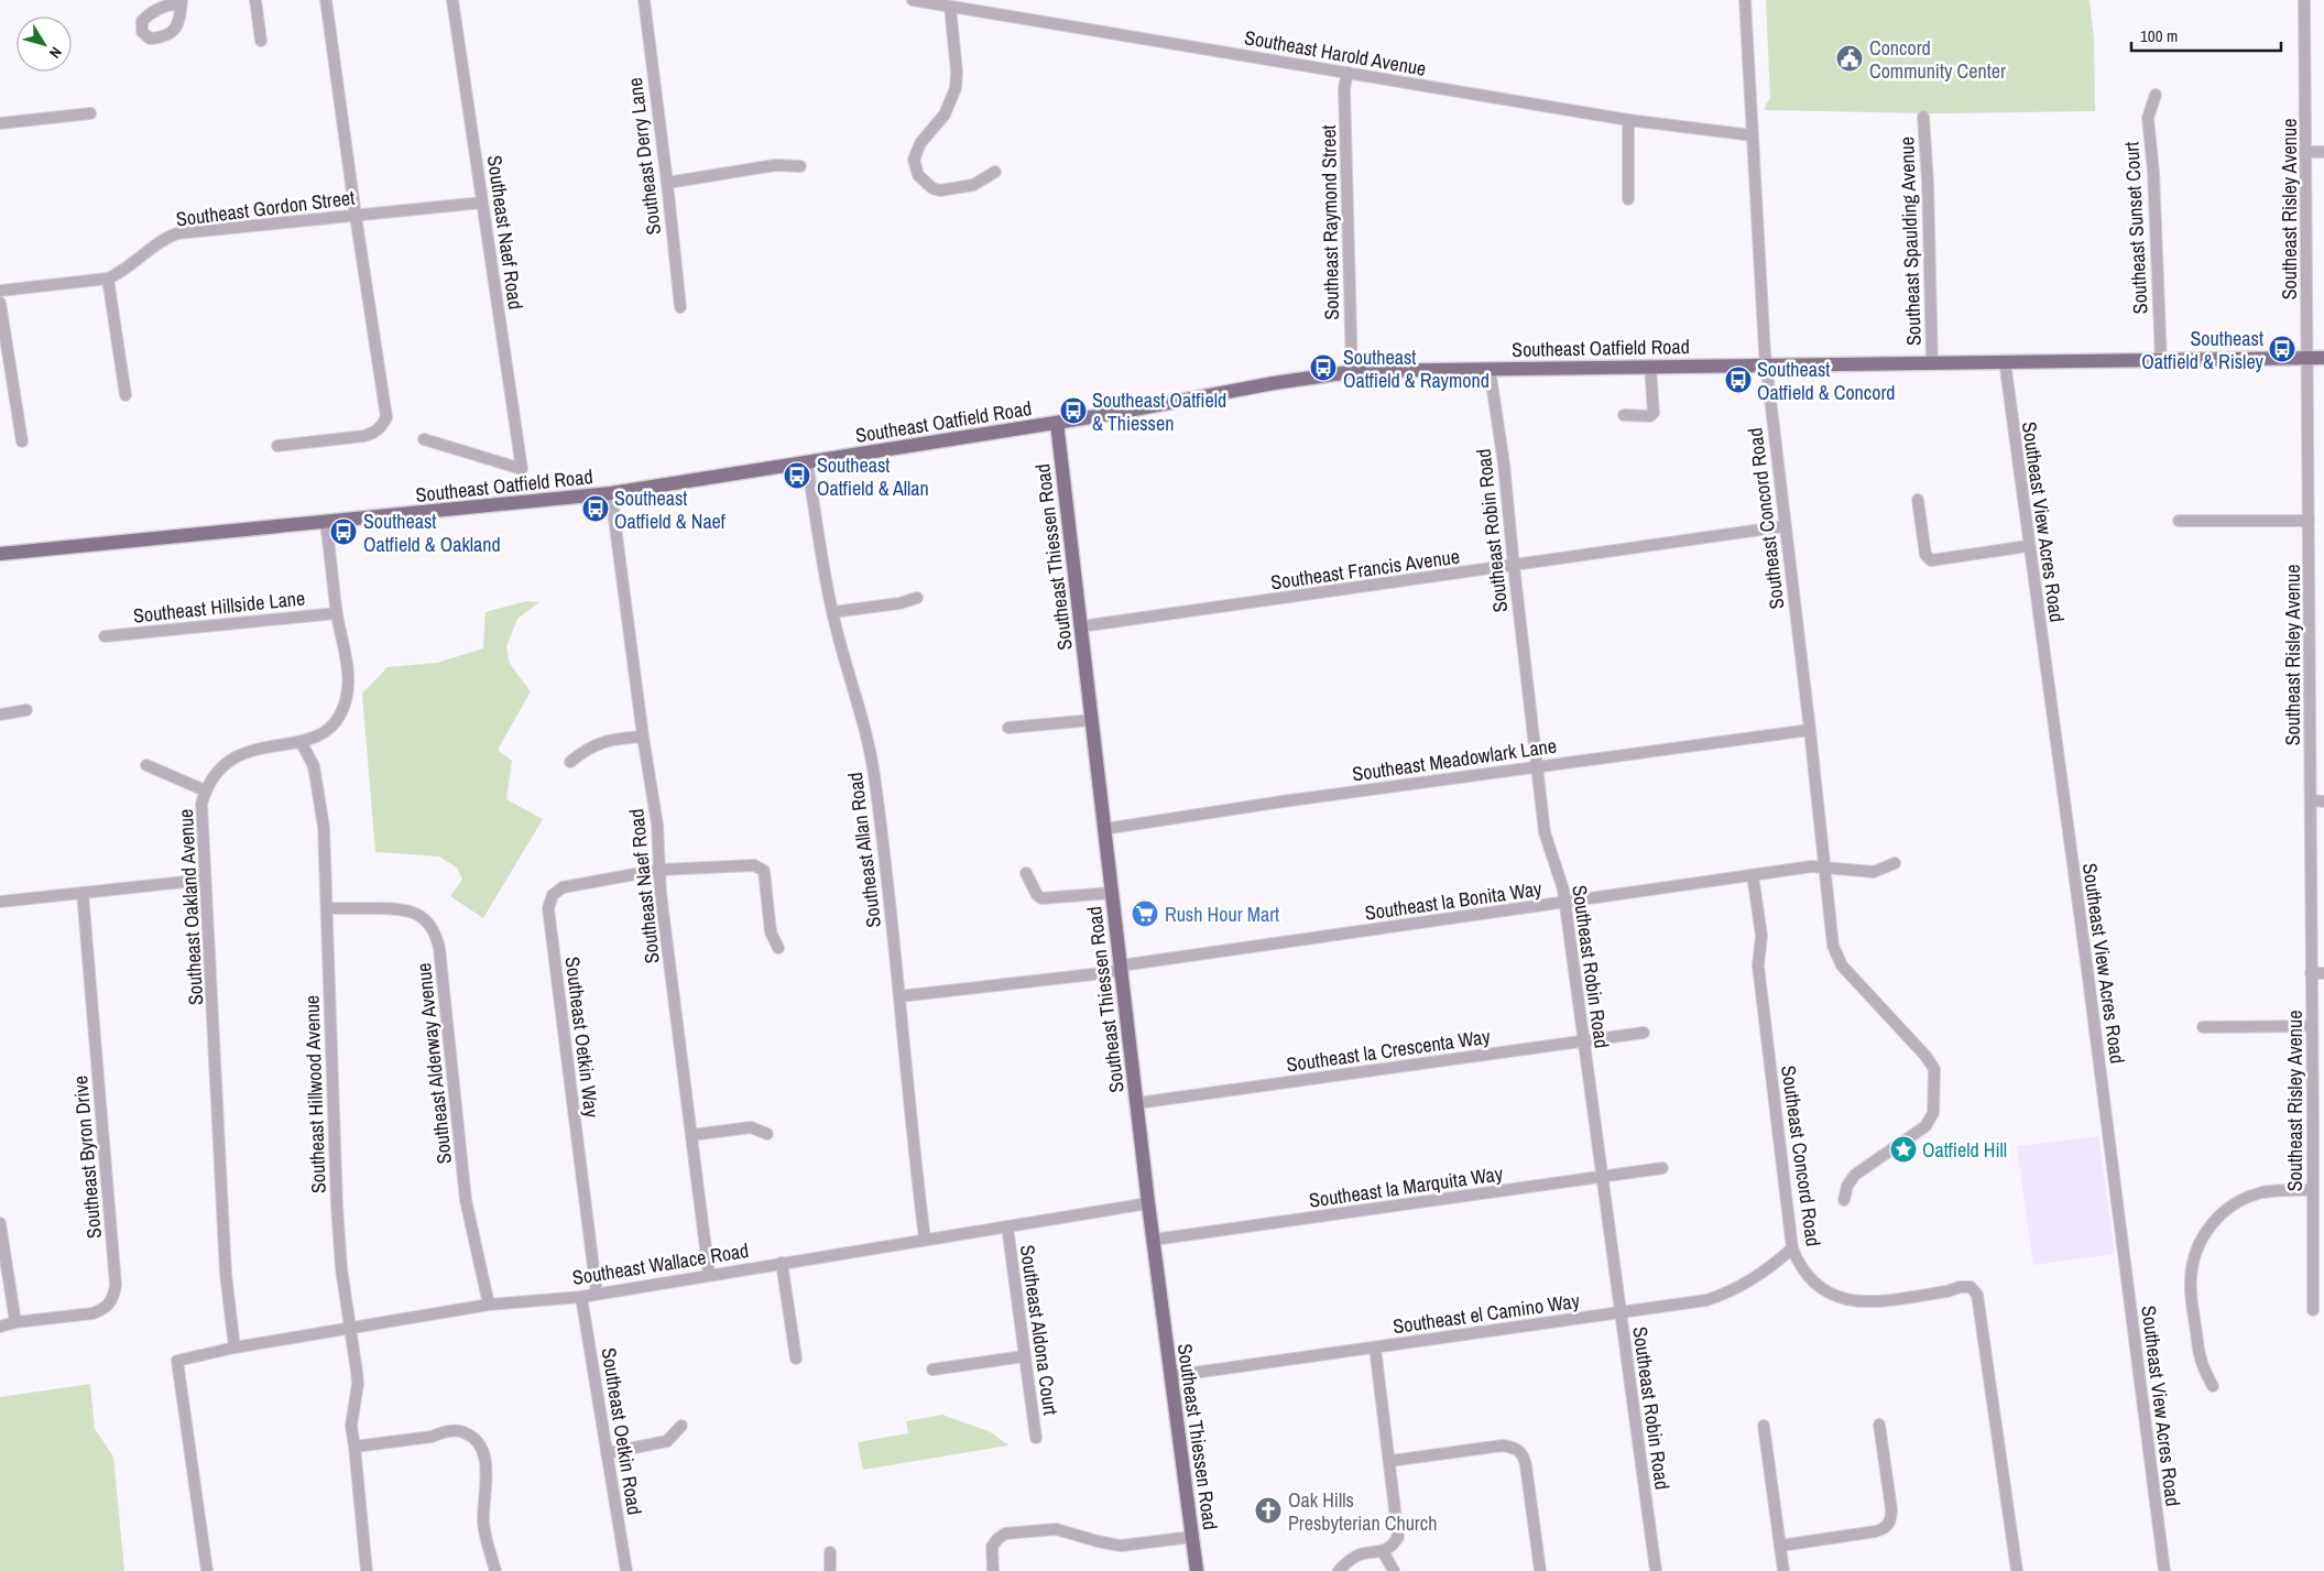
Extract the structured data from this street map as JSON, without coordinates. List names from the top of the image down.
{
  "streets": {
    "main road": ["Southeast Oatfield Road", "Southeast Thiessen Road"],
    "street": [
      "Southeast Harold Avenue",
      "Southeast Derry Lane",
      "Southeast Gordon Street",
      "Southeast Risley Avenue",
      "Southeast Raymond Street",
      "Southeast Sunset Court",
      "Southeast Naef Road",
      "Southeast Spaulding Avenue",
      "Southeast Concord Road",
      "Southeast View Acres Road",
      "Southeast Robin Road",
      "Southeast Francis Avenue",
      "Southeast Hillside Lane",
      "Southeast Meadowlark Lane",
      "Southeast Allan Road",
      "Southeast la Bonita Way",
      "Southeast Oakland Avenue",
      "Southeast Oetkin Way",
      "Southeast la Crescenta Way",
      "Southeast Alderway Avenue",
      "Southeast Hillwood Avenue",
      "Southeast Byron Drive",
      "Southeast la Marquita Way",
      "Southeast Wallace Road",
      "Southeast el Camino Way",
      "Southeast Aldona Court",
      "Southeast Oetkin Road"
    ]
  },
  "crossings": [
    ["Southeast Harold Avenue", "Southeast Raymond Street"],
    ["Southeast Harold Avenue", "Southeast Concord Road"],
    ["Southeast Gordon Street", "Southeast Naef Road"],
    ["Southeast Risley Avenue", "Southeast Oatfield Road"],
    ["Southeast Raymond Street", "Southeast Oatfield Road"],
    ["Southeast Sunset Court", "Southeast Oatfield Road"],
    ["Southeast Naef Road", "Southeast Oatfield Road"],
    ["Southeast Naef Road", "Southeast Oetkin Way"],
    ["Southeast Naef Road", "Southeast Wallace Road"],
    ["Southeast Spaulding Avenue", "Southeast Oatfield Road"],
    ["Southeast Oatfield Road", "Southeast Concord Road"],
    ["Southeast Oatfield Road", "Southeast View Acres Road"],
    ["Southeast Oatfield Road", "Southeast Robin Road"],
    ["Southeast Oatfield Road", "Southeast Thiessen Road"],
    ["Southeast Oatfield Road", "Southeast Allan Road"],
    ["Southeast Oatfield Road", "Southeast Oakland Avenue"],
    ["Southeast Concord Road", "Southeast Francis Avenue"],
    ["Southeast Concord Road", "Southeast Meadowlark Lane"],
    ["Southeast Concord Road", "Southeast la Bonita Way"],
    ["Southeast Concord Road", "Southeast el Camino Way"],
    ["Southeast Robin Road", "Southeast Francis Avenue"],
    ["Southeast Robin Road", "Southeast Meadowlark Lane"],
    ["Southeast Robin Road", "Southeast la Bonita Way"],
    ["Southeast Robin Road", "Southeast la Crescenta Way"],
    ["Southeast Robin Road", "Southeast la Marquita Way"],
    ["Southeast Robin Road", "Southeast el Camino Way"],
    ["Southeast Thiessen Road", "Southeast Francis Avenue"],
    ["Southeast Thiessen Road", "Southeast Meadowlark Lane"],
    ["Southeast Thiessen Road", "Southeast la Bonita Way"],
    ["Southeast Thiessen Road", "Southeast la Crescenta Way"],
    ["Southeast Thiessen Road", "Southeast la Marquita Way"],
    ["Southeast Thiessen Road", "Southeast Wallace Road"],
    ["Southeast Thiessen Road", "Southeast el Camino Way"],
    ["Southeast Hillside Lane", "Southeast Oakland Avenue"],
    ["Southeast Allan Road", "Southeast la Bonita Way"],
    ["Southeast Allan Road", "Southeast Wallace Road"],
    ["Southeast Oakland Avenue", "Southeast Hillwood Avenue"],
    ["Southeast Oakland Avenue", "Southeast Wallace Road"],
    ["Southeast Oetkin Way", "Southeast Wallace Road"],
    ["Southeast Alderway Avenue", "Southeast Hillwood Avenue"],
    ["Southeast Alderway Avenue", "Southeast Wallace Road"],
    ["Southeast Hillwood Avenue", "Southeast Wallace Road"],
    ["Southeast Wallace Road", "Southeast Aldona Court"],
    ["Southeast Wallace Road", "Southeast Oetkin Road"]
  ],
  "places": {
    "public building": ["Concord Community Center"],
    "bus stop": [
      "Southeast Oatfield & Risley",
      "Southeast Oatfield & Raymond",
      "Southeast Oatfield & Concord",
      "Southeast Oatfield & Thiessen",
      "Southeast Oatfield & Allan",
      "Southeast Oatfield & Naef",
      "Southeast Oatfield & Oakland"
    ],
    "supermarket": ["Rush Hour Mart"],
    "place": ["Oatfield Hill"],
    "church": ["Oak Hills Presbyterian Church"]
  },
  "scale_bar": "100 m",
  "north": "bottom right"
}
